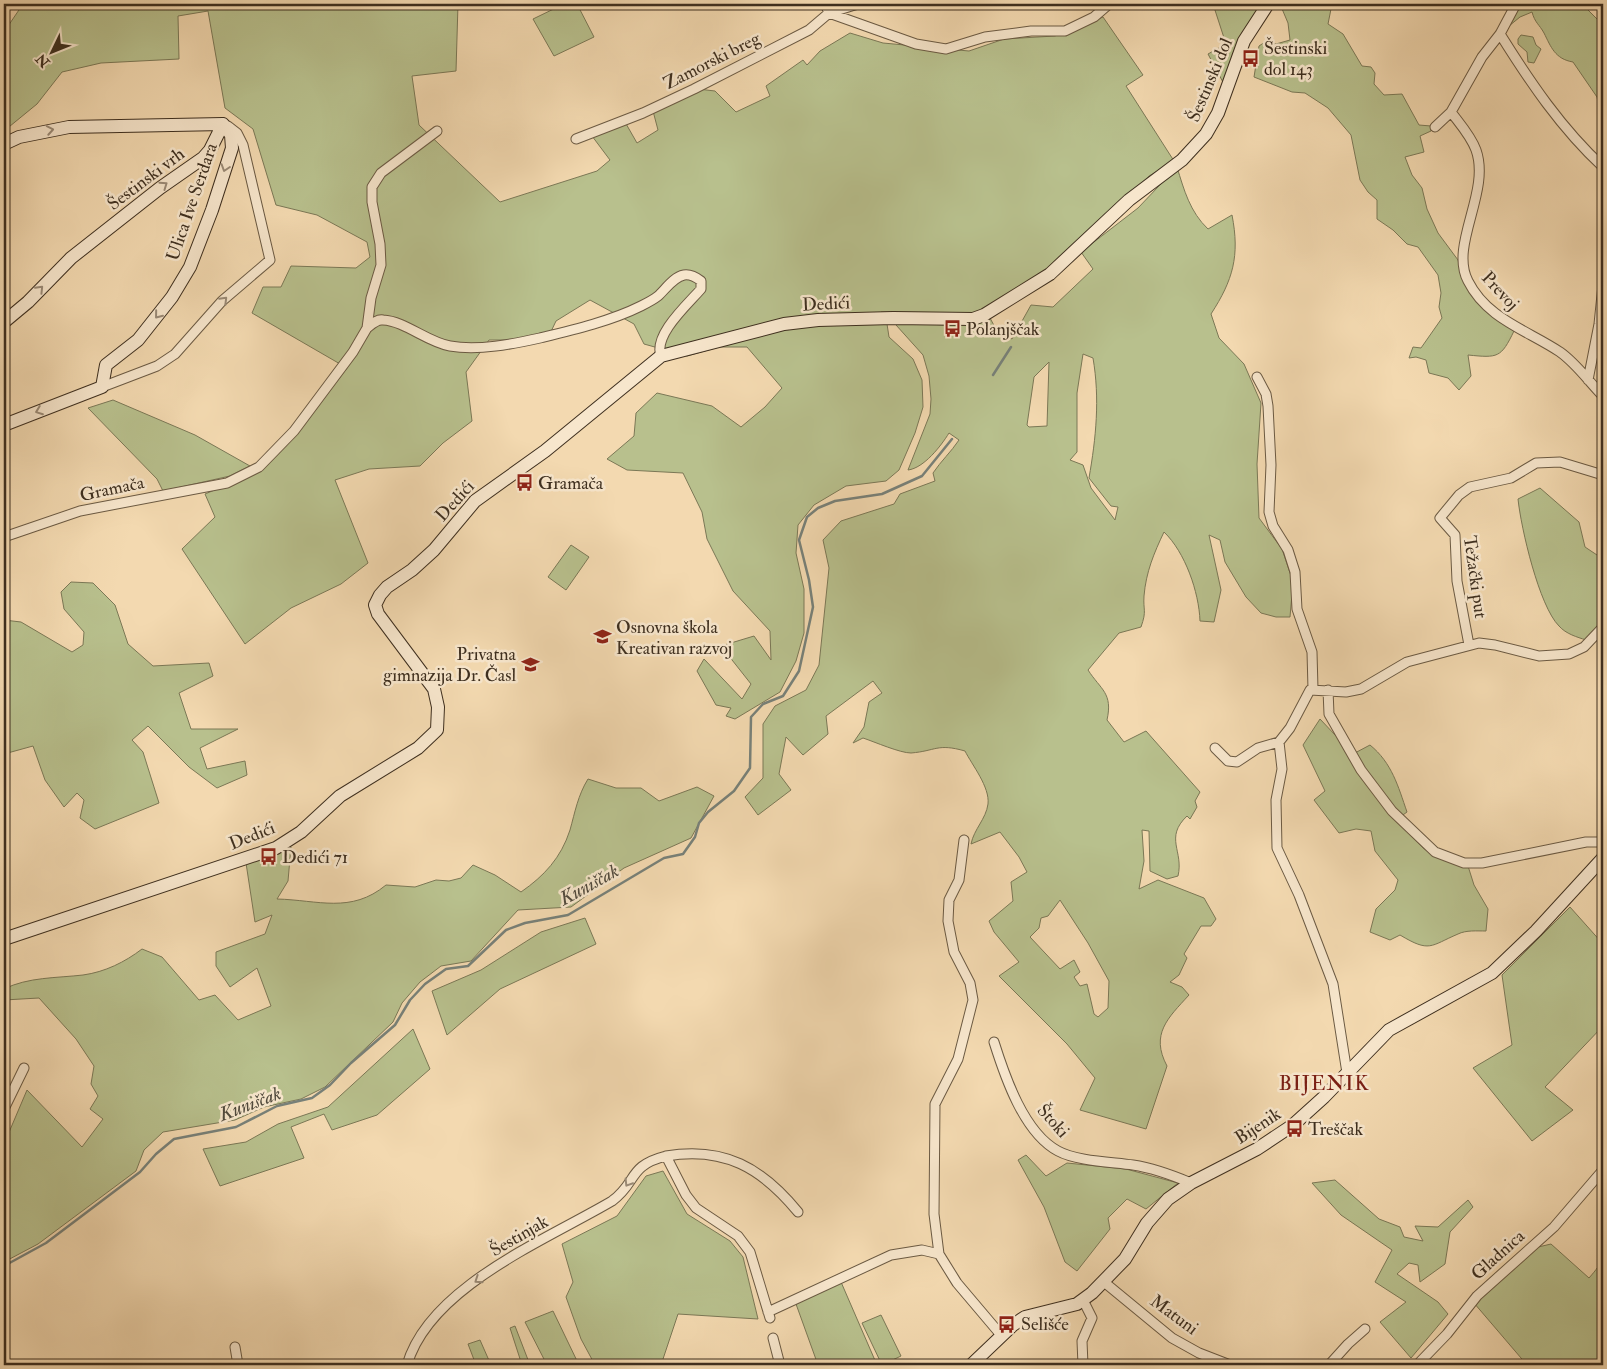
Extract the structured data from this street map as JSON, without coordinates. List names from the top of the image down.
{
  "streets": {
    "street": [
      "Zamorski breg",
      "Šestinski dol",
      "Šestinski vrh",
      "Ulica Ive Serdara",
      "Prevoj",
      "Dedići",
      "Gramača",
      "Težački put",
      "Štoki",
      "Bijenik",
      "Šestinjak",
      "Gladnica",
      "Matuni"
    ]
  },
  "crossings": [
    ["Šestinski dol", "Dedići"],
    ["Šestinski vrh", "Ulica Ive Serdara"],
    ["Štoki", "Bijenik"],
    ["Bijenik", "Matuni"]
  ],
  "one_way": ["Šestinski vrh", "Šestinjak"],
  "districts": ["BIJENIK"],
  "water": ["Kuniščak"],
  "places": {
    "bus stop": [
      "Šestinski dol 143",
      "Polanjščak",
      "Gramača",
      "Dedići 71",
      "Treščak",
      "Selišće"
    ],
    "school or university": ["Osnovna škola Kreativan razvoj", "Privatna gimnazija Dr. Časl"]
  },
  "north": "bottom left"
}
